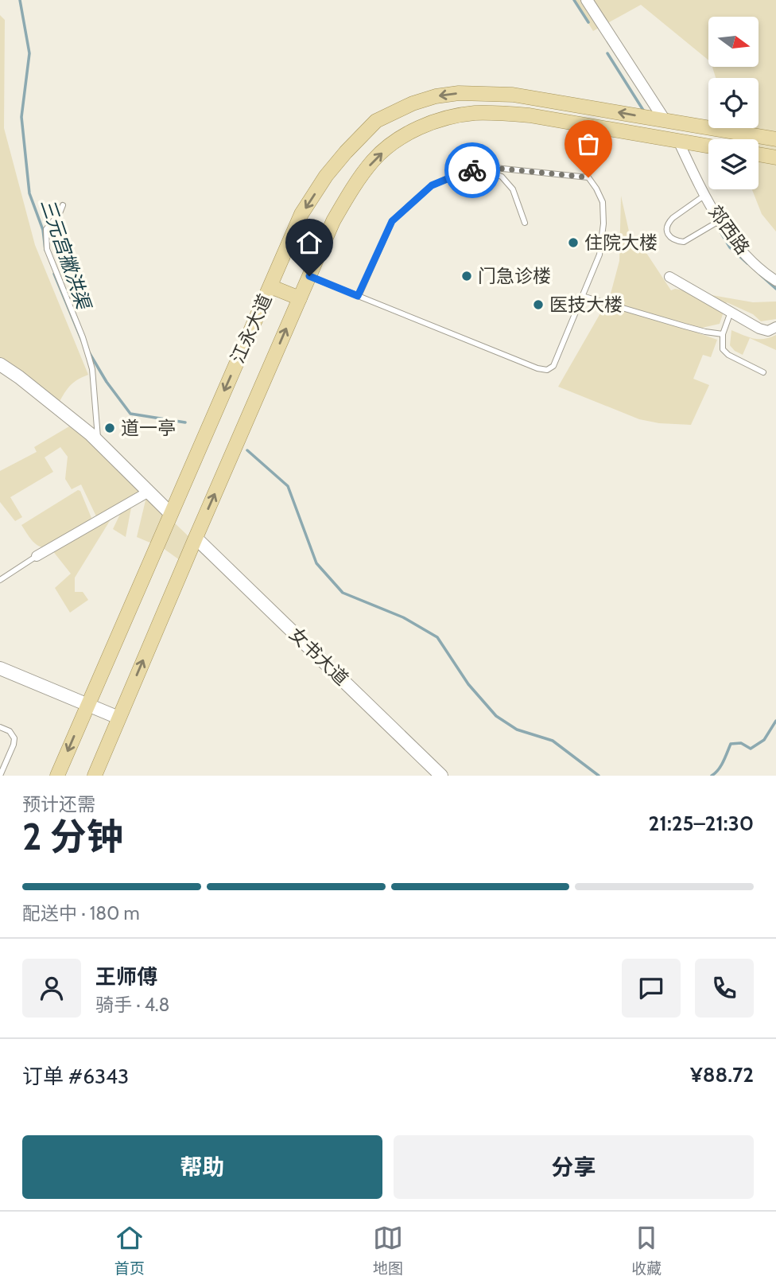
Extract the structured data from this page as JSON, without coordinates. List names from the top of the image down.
{
  "streets": {
    "main road": ["江永大道", "女书大道"],
    "street": ["郊西路"]
  },
  "crossings": [
    ["郊西路", "江永大道"],
    ["江永大道", "女书大道"]
  ],
  "water": ["三元宫撇洪渠"],
  "places": [
    "住院大楼",
    "门急诊楼",
    "医技大楼",
    "道一亭"
  ],
  "north": "right",
  "page": {
    "heading": ["2 分钟", "预计还需", "21:25–21:30"],
    "panel": [
      "王师傅",
      "骑手 · 4.8",
      "订单 #6343",
      "¥88.72"
    ],
    "bar": "配送中 · 180 m",
    "buttons": ["帮助", "分享"],
    "tabs": ["首页", "地图", "收藏"]
  }
}
